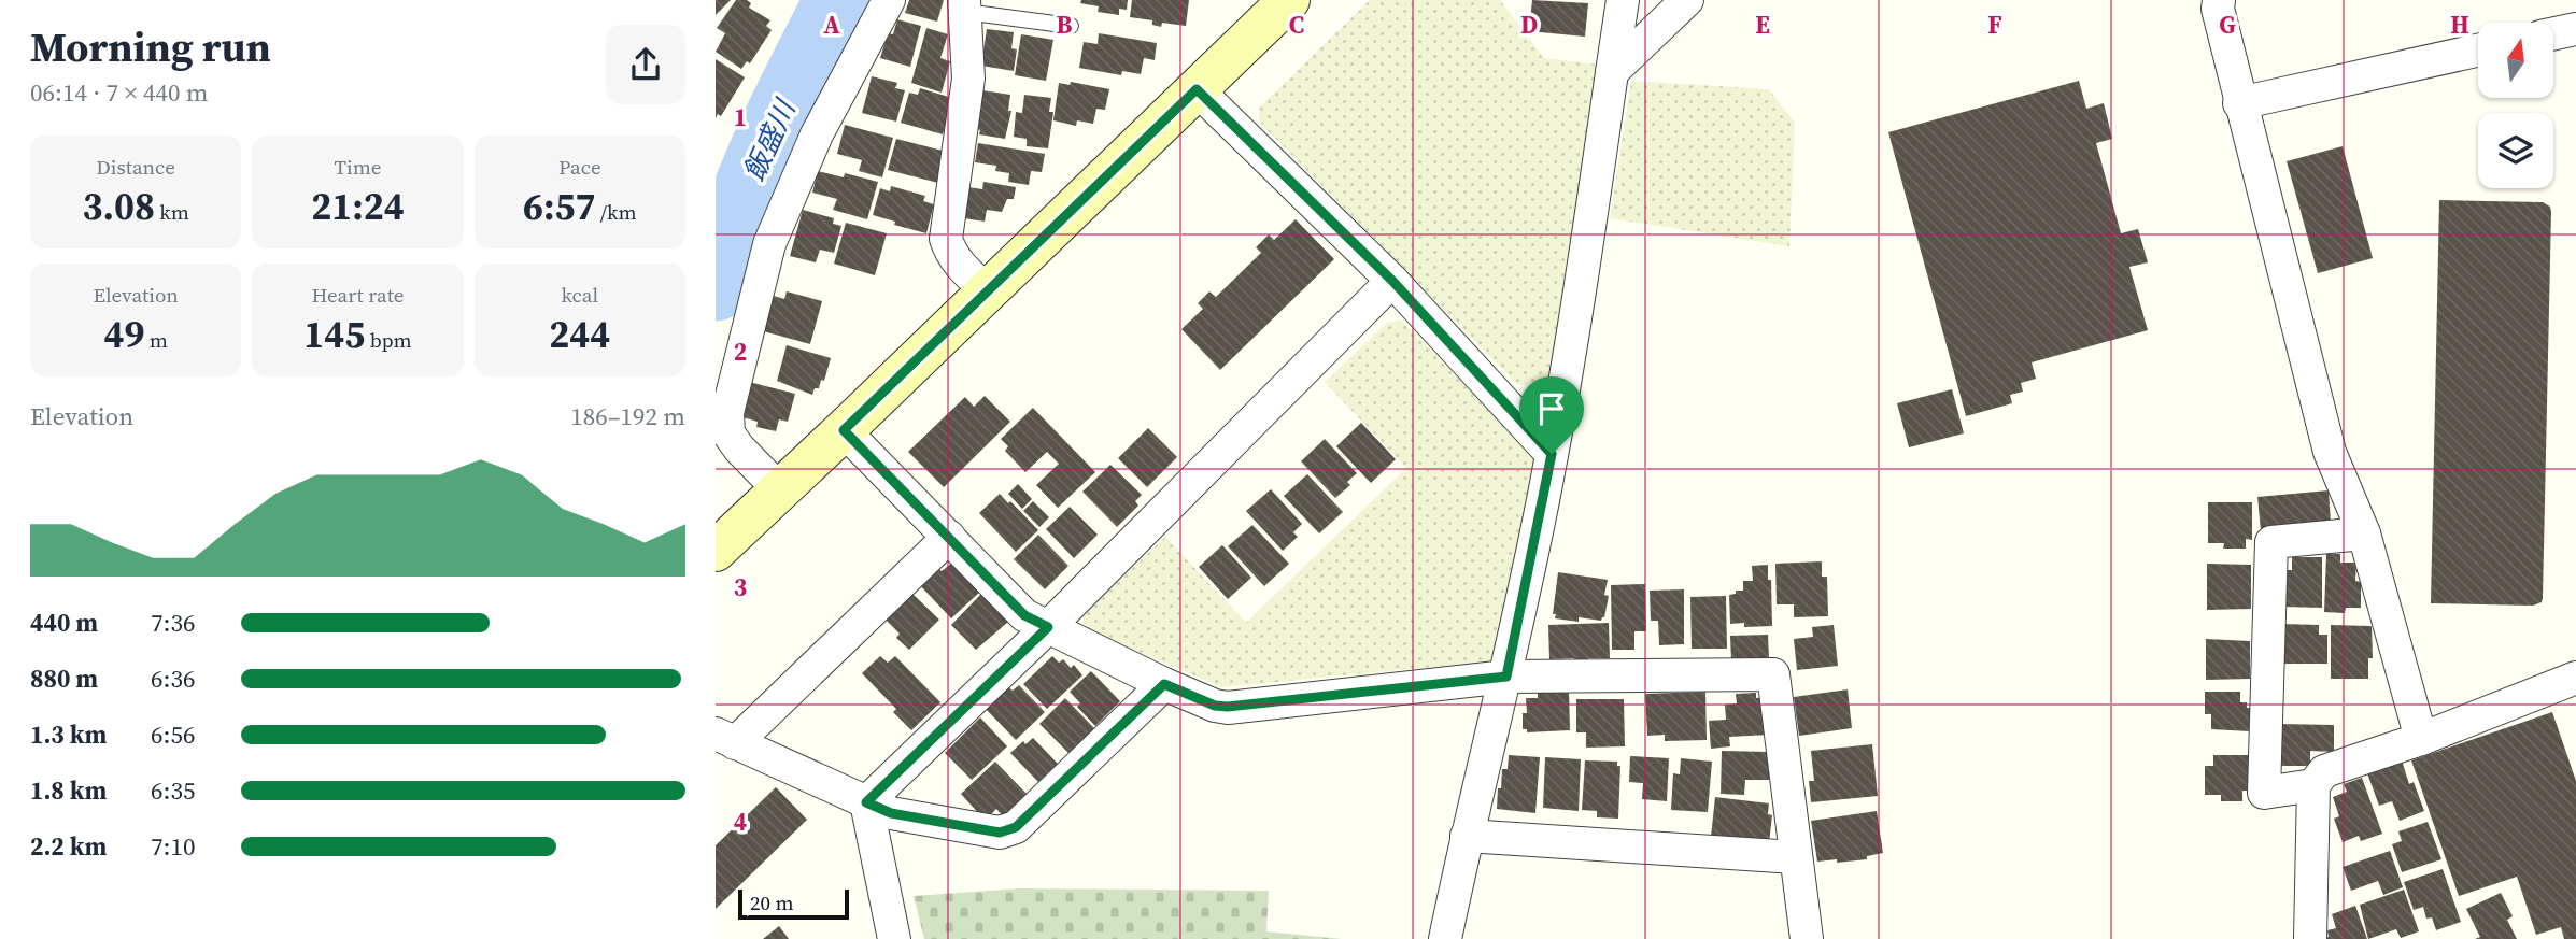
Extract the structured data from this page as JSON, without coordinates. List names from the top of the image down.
{
  "water": ["飯盛川"],
  "scale_bar": "20 m",
  "north": "top",
  "page": {
    "heading": ["Morning run", "06:14 · 7 × 440 m"],
    "stats": [
      ["Distance", "3.08 km"],
      ["Time", "21:24"],
      ["Pace", "6:57 /km"],
      ["Elevation", "49 m"],
      ["Heart rate", "145 bpm"],
      ["kcal", "244"]
    ],
    "chart": ["Elevation", "186–192 m"],
    "list": [
      {
        "name": "440 m",
        "note": "7:36"
      },
      {
        "name": "880 m",
        "note": "6:36"
      },
      {
        "name": "1.3 km",
        "note": "6:56"
      },
      {
        "name": "1.8 km",
        "note": "6:35"
      },
      {
        "name": "2.2 km",
        "note": "7:10"
      }
    ],
    "scale": "20 m"
  },
  "grid": {
    "columns": [
      "A",
      "B",
      "C",
      "D",
      "E",
      "F",
      "G",
      "H"
    ],
    "rows": [
      "1",
      "2",
      "3",
      "4"
    ]
  }
}
